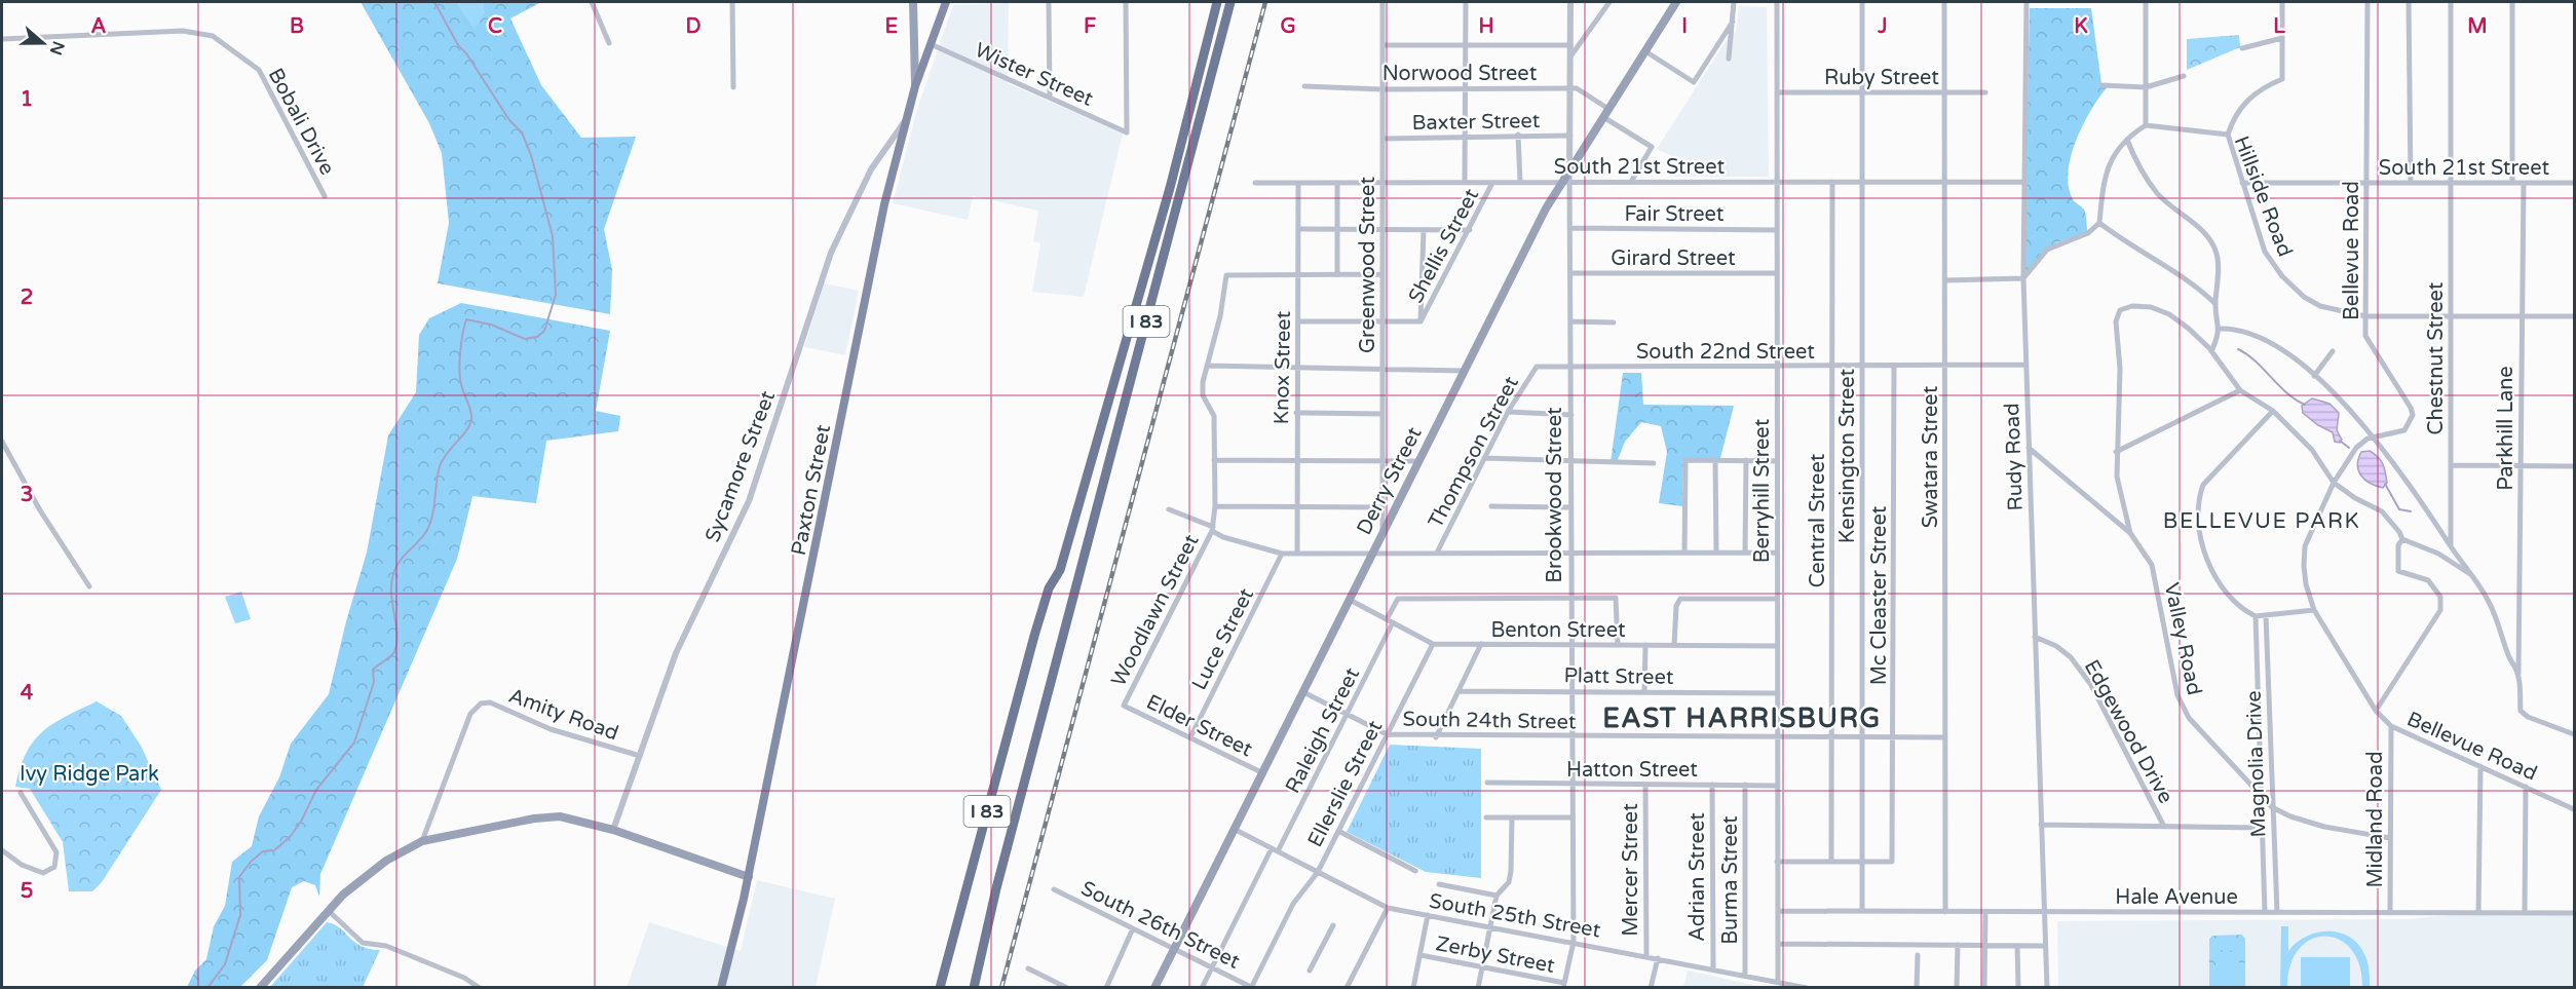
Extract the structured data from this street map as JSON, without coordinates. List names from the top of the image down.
{
  "streets": {
    "highway": ["I 83"],
    "main road": ["Derry Street", "Paxton Street"],
    "street": [
      "Norwood Street",
      "Wister Street",
      "Ruby Street",
      "Bobali Drive",
      "Baxter Street",
      "South 21st Street",
      "Hillside Road",
      "Fair Street",
      "Shellis Street",
      "Bellevue Road",
      "Girard Street",
      "Greenwood Street",
      "South 22nd Street",
      "Chestnut Street",
      "Knox Street",
      "Parkhill Lane",
      "Thompson Street",
      "Kensington Street",
      "Swatara Street",
      "Rudy Road",
      "Sycamore Street",
      "Berryhill Street",
      "Brookwood Street",
      "Central Street",
      "Mc Cleaster Street",
      "Woodlawn Street",
      "Benton Street",
      "Luce Street",
      "Valley Road",
      "Platt Street",
      "Amity Road",
      "South 24th Street",
      "Elder Street",
      "Raleigh Street",
      "Edgewood Drive",
      "Magnolia Drive",
      "Hatton Street",
      "Ellerslie Street",
      "Midland Road",
      "Mercer Street",
      "Adrian Street",
      "Burma Street",
      "Hale Avenue",
      "South 25th Street",
      "South 26th Street",
      "Zerby Street"
    ]
  },
  "crossings": [
    ["Norwood Street", "Greenwood Street"],
    ["Norwood Street", "Derry Street"],
    ["Wister Street", "Paxton Street"],
    ["Ruby Street", "Kensington Street"],
    ["Ruby Street", "Swatara Street"],
    ["Ruby Street", "Berryhill Street"],
    ["Baxter Street", "Greenwood Street"],
    ["South 21st Street", "Hillside Road"],
    ["South 21st Street", "Shellis Street"],
    ["South 21st Street", "Bellevue Road"],
    ["South 21st Street", "Greenwood Street"],
    ["South 21st Street", "Chestnut Street"],
    ["South 21st Street", "Knox Street"],
    ["South 21st Street", "Parkhill Lane"],
    ["South 21st Street", "Kensington Street"],
    ["South 21st Street", "Swatara Street"],
    ["South 21st Street", "Rudy Road"],
    ["South 21st Street", "Derry Street"],
    ["South 21st Street", "Berryhill Street"],
    ["South 21st Street", "Brookwood Street"],
    ["South 21st Street", "Central Street"],
    ["Hillside Road", "Bellevue Road"],
    ["Fair Street", "Berryhill Street"],
    ["Fair Street", "Brookwood Street"],
    ["Bellevue Road", "Midland Road"],
    ["Girard Street", "Berryhill Street"],
    ["Girard Street", "Brookwood Street"],
    ["Greenwood Street", "Derry Street"],
    ["South 22nd Street", "Thompson Street"],
    ["South 22nd Street", "Kensington Street"],
    ["South 22nd Street", "Swatara Street"],
    ["South 22nd Street", "Rudy Road"],
    ["South 22nd Street", "Berryhill Street"],
    ["South 22nd Street", "Brookwood Street"],
    ["South 22nd Street", "Central Street"],
    ["South 22nd Street", "Mc Cleaster Street"],
    ["Knox Street", "Woodlawn Street"],
    ["Kensington Street", "Mc Cleaster Street"],
    ["Kensington Street", "South 24th Street"],
    ["Kensington Street", "Hale Avenue"],
    ["Swatara Street", "South 24th Street"],
    ["Swatara Street", "Hale Avenue"],
    ["Rudy Road", "Valley Road"],
    ["Rudy Road", "Edgewood Drive"],
    ["Rudy Road", "Hale Avenue"],
    ["Sycamore Street", "Paxton Street"],
    ["Sycamore Street", "Amity Road"],
    ["Derry Street", "Brookwood Street"],
    ["Derry Street", "Benton Street"],
    ["Derry Street", "South 24th Street"],
    ["Derry Street", "Elder Street"],
    ["Derry Street", "South 25th Street"],
    ["Derry Street", "South 26th Street"],
    ["Berryhill Street", "Benton Street"],
    ["Berryhill Street", "Platt Street"],
    ["Berryhill Street", "South 24th Street"],
    ["Berryhill Street", "Hatton Street"],
    ["Berryhill Street", "Hale Avenue"],
    ["Berryhill Street", "South 25th Street"],
    ["Brookwood Street", "Benton Street"],
    ["Brookwood Street", "Platt Street"],
    ["Brookwood Street", "South 24th Street"],
    ["Brookwood Street", "Raleigh Street"],
    ["Brookwood Street", "Hatton Street"],
    ["Brookwood Street", "South 25th Street"],
    ["Brookwood Street", "Zerby Street"],
    ["Central Street", "South 24th Street"],
    ["Mc Cleaster Street", "South 24th Street"],
    ["Woodlawn Street", "Elder Street"],
    ["Benton Street", "Raleigh Street"],
    ["Benton Street", "Ellerslie Street"],
    ["Luce Street", "Elder Street"],
    ["Valley Road", "Magnolia Drive"],
    ["Valley Road", "Midland Road"],
    ["South 24th Street", "Raleigh Street"],
    ["South 24th Street", "Ellerslie Street"],
    ["Raleigh Street", "South 25th Street"],
    ["Magnolia Drive", "Hale Avenue"],
    ["Hatton Street", "Mercer Street"],
    ["Hatton Street", "Adrian Street"],
    ["Hatton Street", "Burma Street"],
    ["Ellerslie Street", "South 25th Street"],
    ["Midland Road", "Hale Avenue"],
    ["Mercer Street", "South 25th Street"],
    ["Adrian Street", "South 25th Street"],
    ["Burma Street", "South 25th Street"]
  ],
  "districts": ["BELLEVUE PARK", "EAST HARRISBURG"],
  "parks": ["Ivy Ridge Park"],
  "north": "right",
  "grid": {
    "columns": [
      "A",
      "B",
      "C",
      "D",
      "E",
      "F",
      "G",
      "H",
      "I",
      "J",
      "K",
      "L",
      "M"
    ],
    "rows": [
      "1",
      "2",
      "3",
      "4",
      "5"
    ]
  }
}
